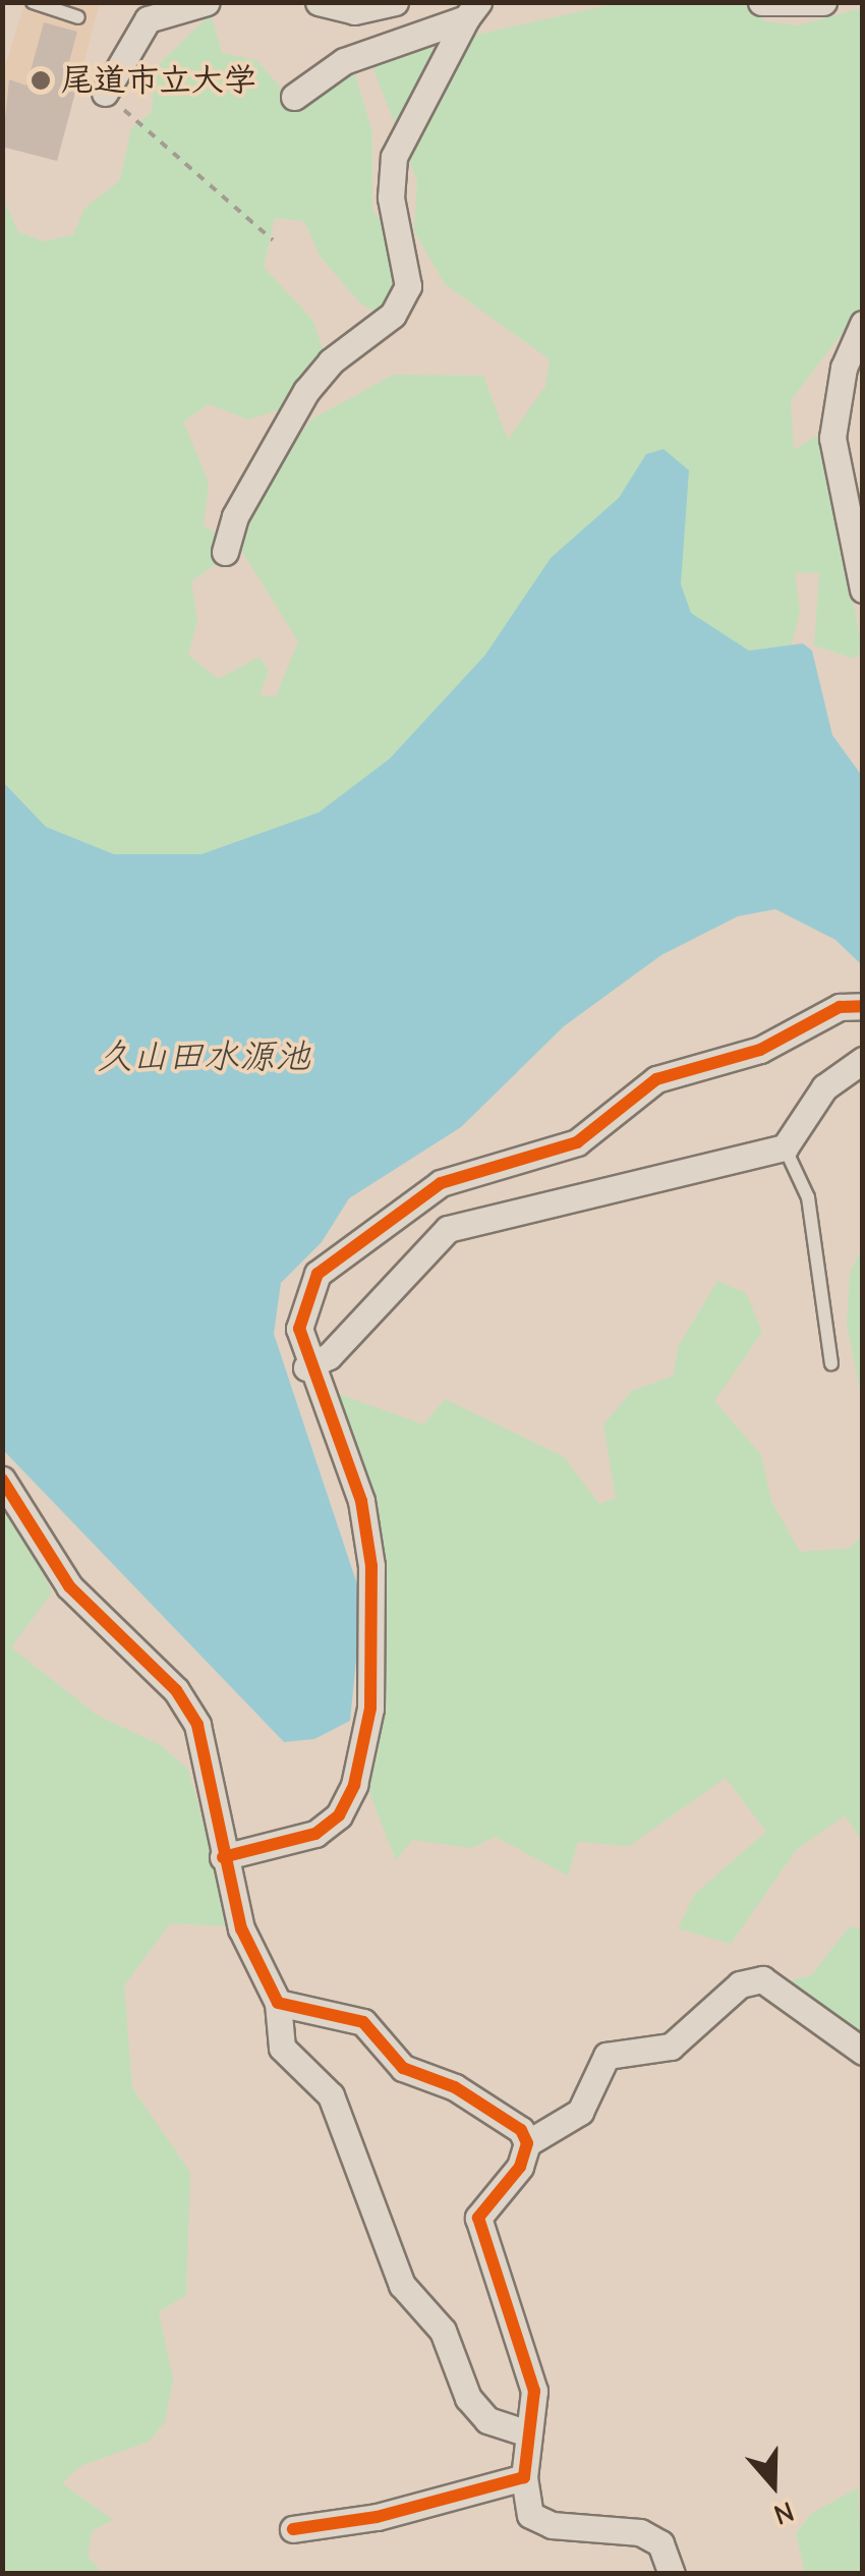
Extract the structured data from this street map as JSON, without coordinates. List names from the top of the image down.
{
  "water": ["久山田水源池"],
  "places": ["尾道市立大学"],
  "north": "bottom"
}
